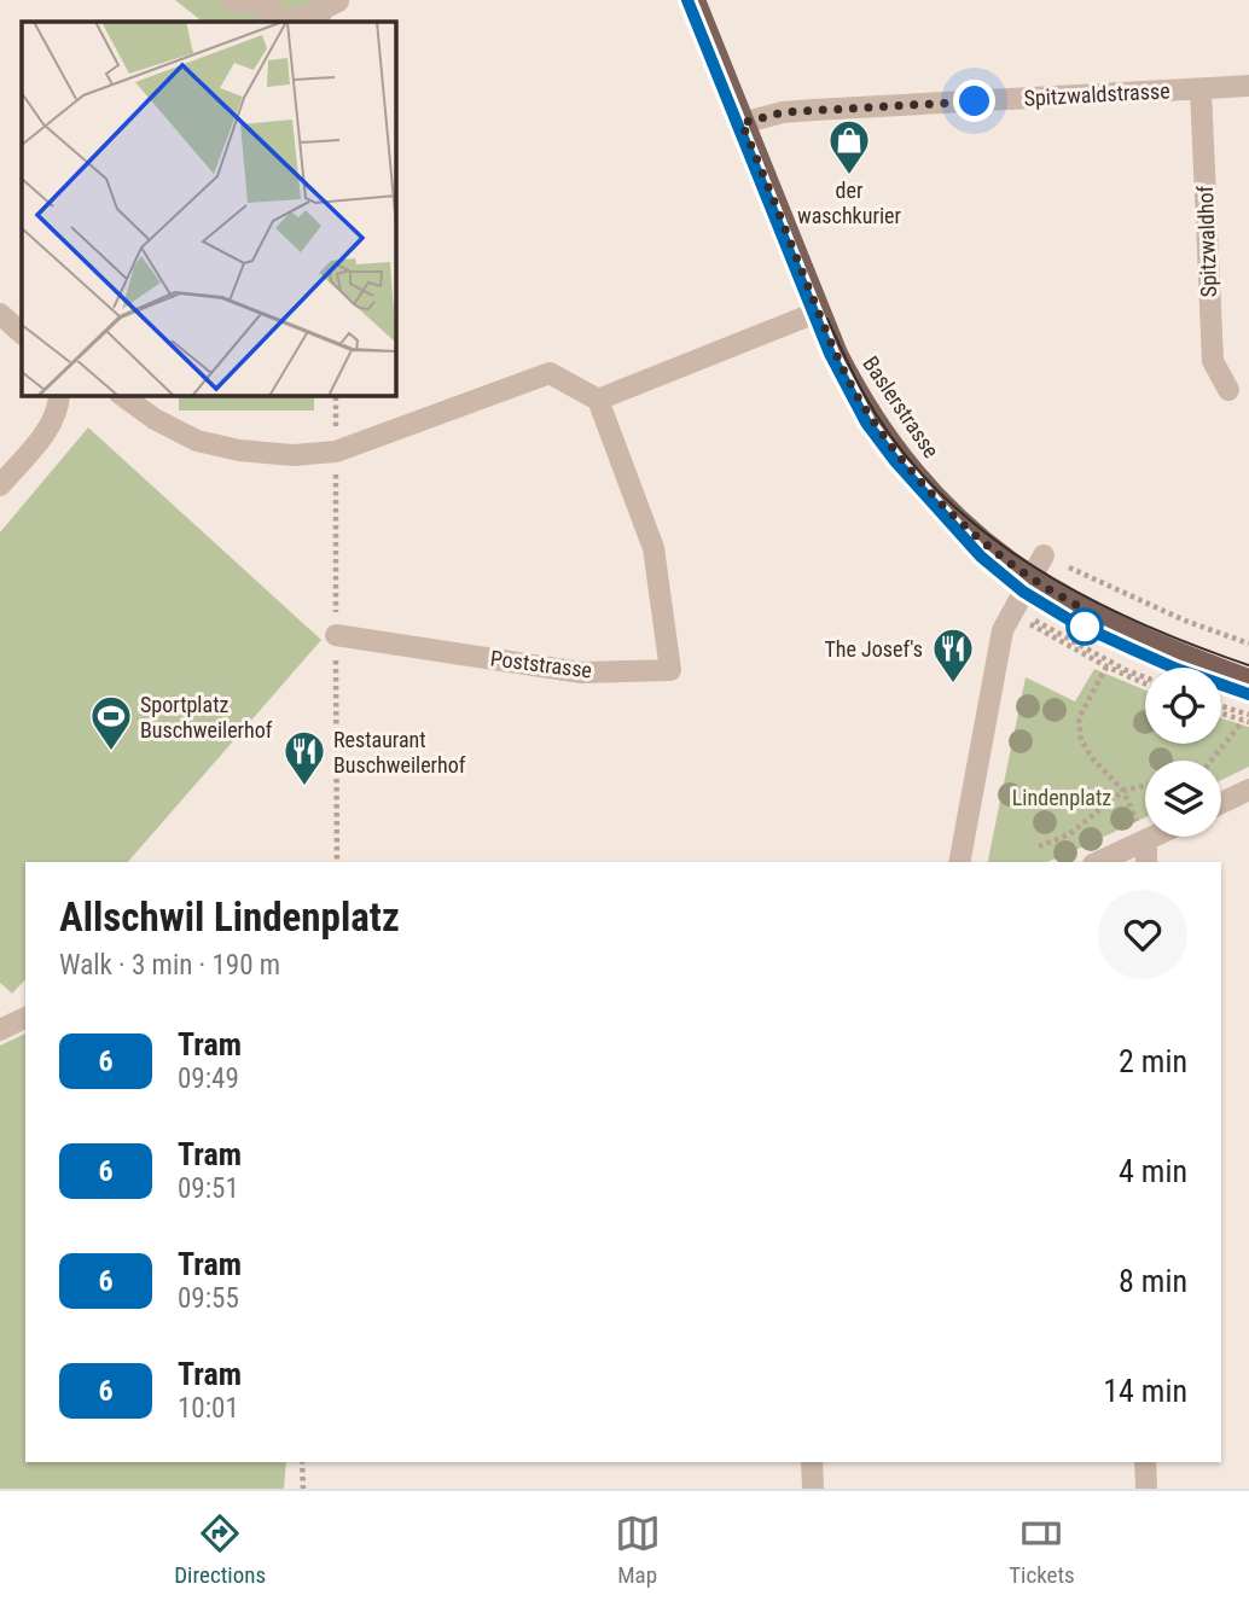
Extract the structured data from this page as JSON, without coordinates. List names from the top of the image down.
{
  "streets": {
    "main road": ["Baslerstrasse"],
    "street": ["Spitzwaldstrasse", "Spitzwaldhof", "Poststrasse"]
  },
  "crossings": [
    ["Spitzwaldstrasse", "Spitzwaldhof"],
    ["Spitzwaldstrasse", "Baslerstrasse"]
  ],
  "parks": ["Lindenplatz"],
  "places": {
    "shop": ["der waschkurier"],
    "restaurant": ["The Josef's", "Restaurant Buschweilerhof"],
    "sports": ["Sportplatz Buschweilerhof"]
  },
  "lines": ["tram line 6"],
  "page": {
    "heading": ["Allschwil Lindenplatz", "Walk · 3 min · 190 m"],
    "list": [
      {
        "mark": "6",
        "name": "Tram",
        "note": "09:49",
        "value": "2 min"
      },
      {
        "mark": "6",
        "name": "Tram",
        "note": "09:51",
        "value": "4 min"
      },
      {
        "mark": "6",
        "name": "Tram",
        "note": "09:55",
        "value": "8 min"
      },
      {
        "mark": "6",
        "name": "Tram",
        "note": "10:01",
        "value": "14 min"
      }
    ],
    "tabs": ["Directions", "Map", "Tickets"]
  }
}
